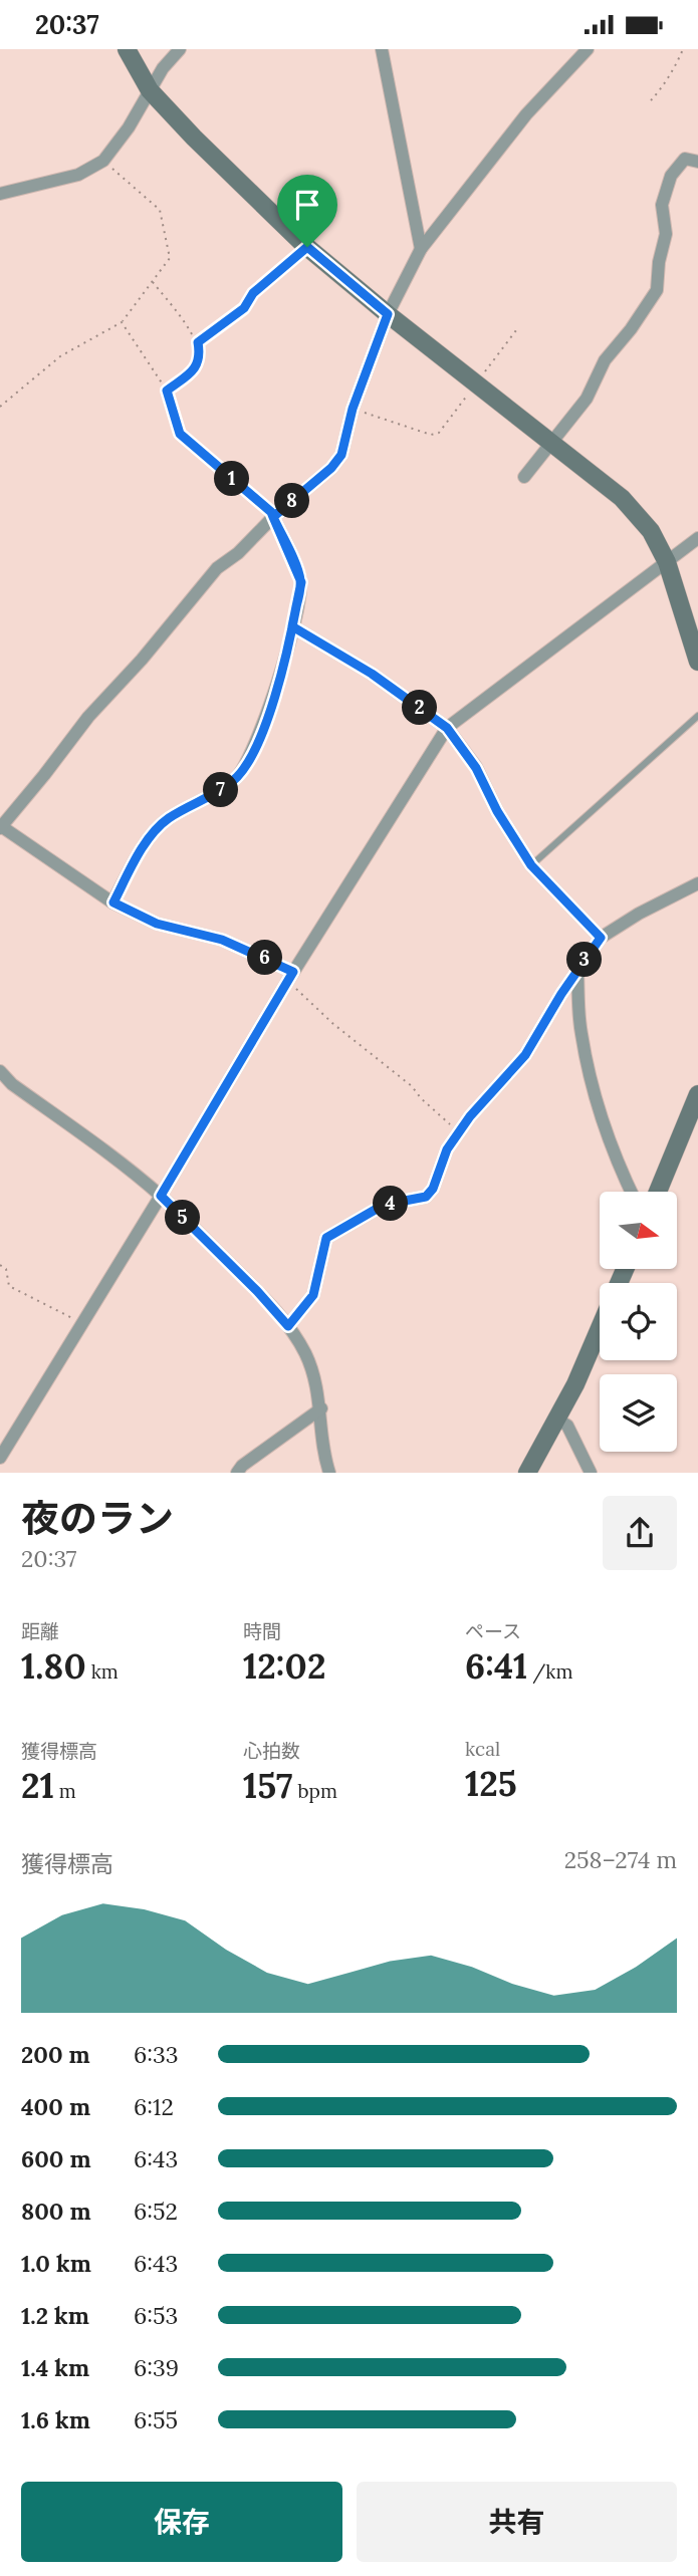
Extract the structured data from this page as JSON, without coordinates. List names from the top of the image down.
{
  "north": "right",
  "page": {
    "status": "20:37",
    "pins": [
      "1",
      "8",
      "2",
      "7",
      "6",
      "3",
      "4",
      "5"
    ],
    "heading": ["夜のラン", "20:37"],
    "stats": [
      ["距離", "1.80 km"],
      ["時間", "12:02"],
      ["ペース", "6:41 /km"],
      ["獲得標高", "21 m"],
      ["心拍数", "157 bpm"],
      ["kcal", "125"]
    ],
    "chart": ["獲得標高", "258–274 m"],
    "list": [
      {
        "name": "200 m",
        "note": "6:33"
      },
      {
        "name": "400 m",
        "note": "6:12"
      },
      {
        "name": "600 m",
        "note": "6:43"
      },
      {
        "name": "800 m",
        "note": "6:52"
      },
      {
        "name": "1.0 km",
        "note": "6:43"
      },
      {
        "name": "1.2 km",
        "note": "6:53"
      },
      {
        "name": "1.4 km",
        "note": "6:39"
      },
      {
        "name": "1.6 km",
        "note": "6:55"
      }
    ],
    "buttons": ["保存", "共有"]
  }
}
